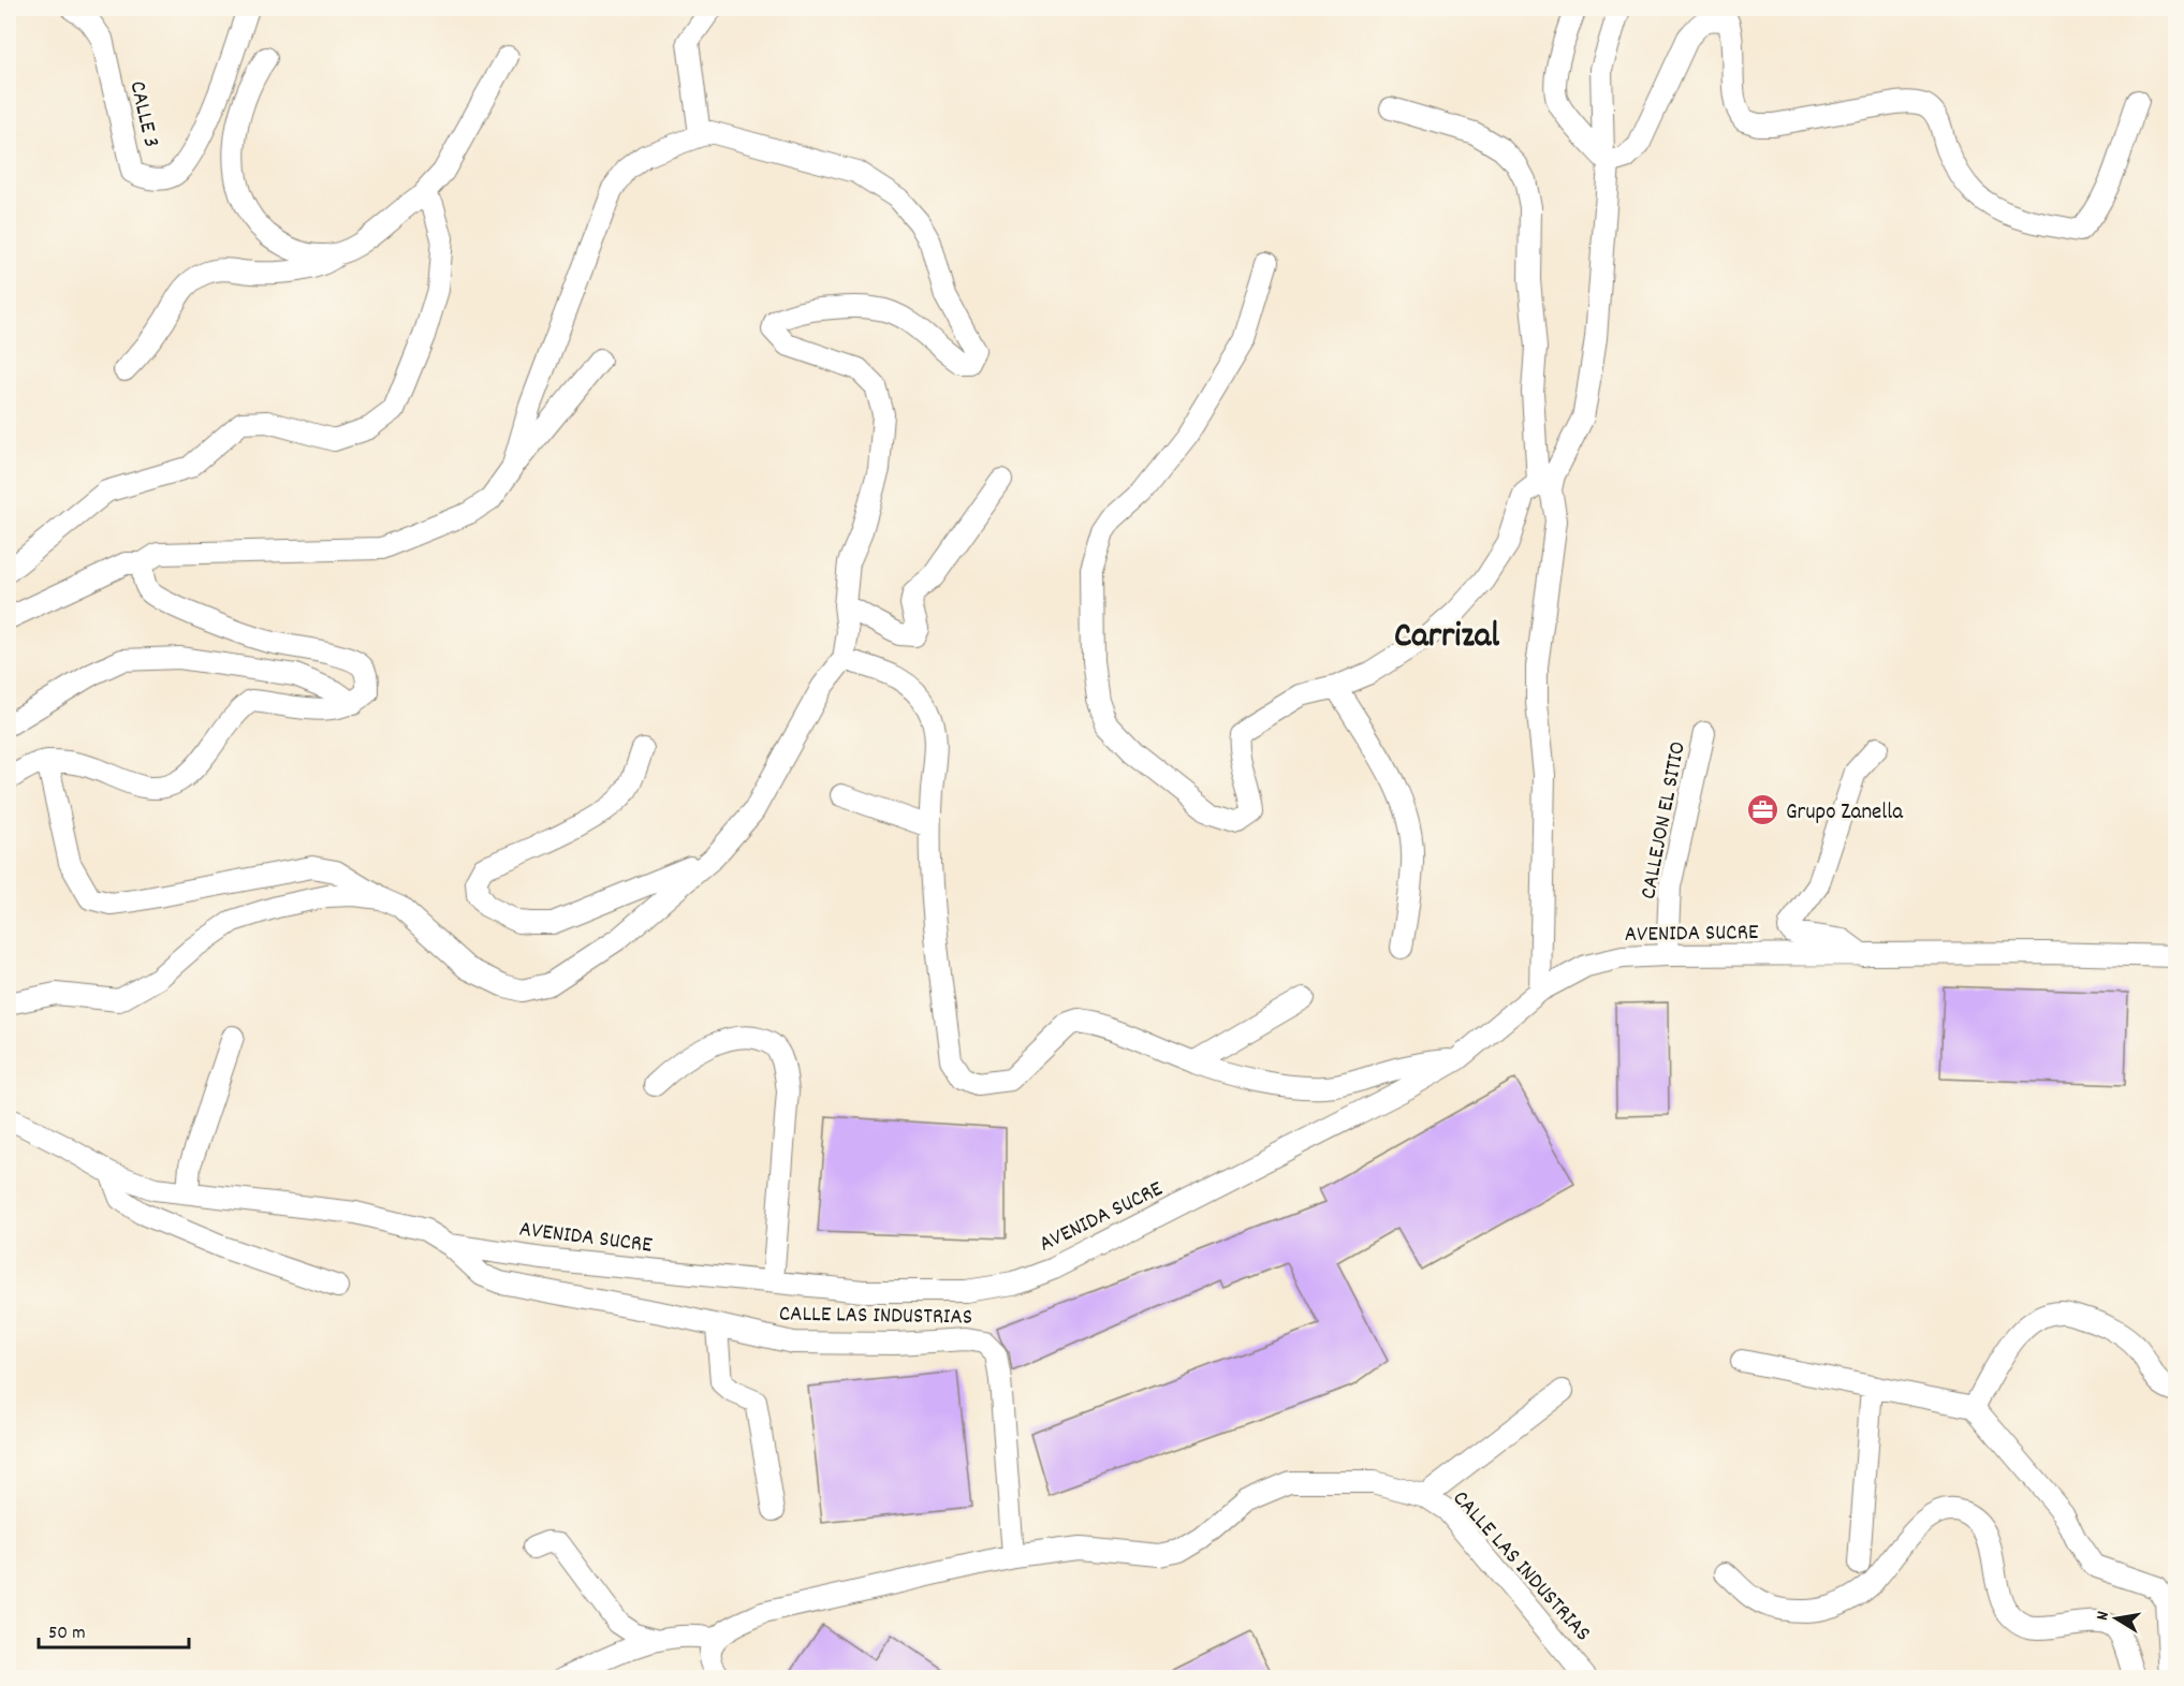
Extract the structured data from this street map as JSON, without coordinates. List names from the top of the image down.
{
  "streets": {
    "street": [
      "CALLE 3",
      "CALLEJON EL SITIO",
      "AVENIDA SUCRE",
      "CALLE LAS INDUSTRIAS"
    ]
  },
  "crossings": [
    ["CALLEJON EL SITIO", "AVENIDA SUCRE"],
    ["AVENIDA SUCRE", "CALLE LAS INDUSTRIAS"]
  ],
  "districts": ["Carrizal"],
  "places": {
    "office": ["Grupo Zanella"]
  },
  "scale_bar": "50 m",
  "north": "left"
}
